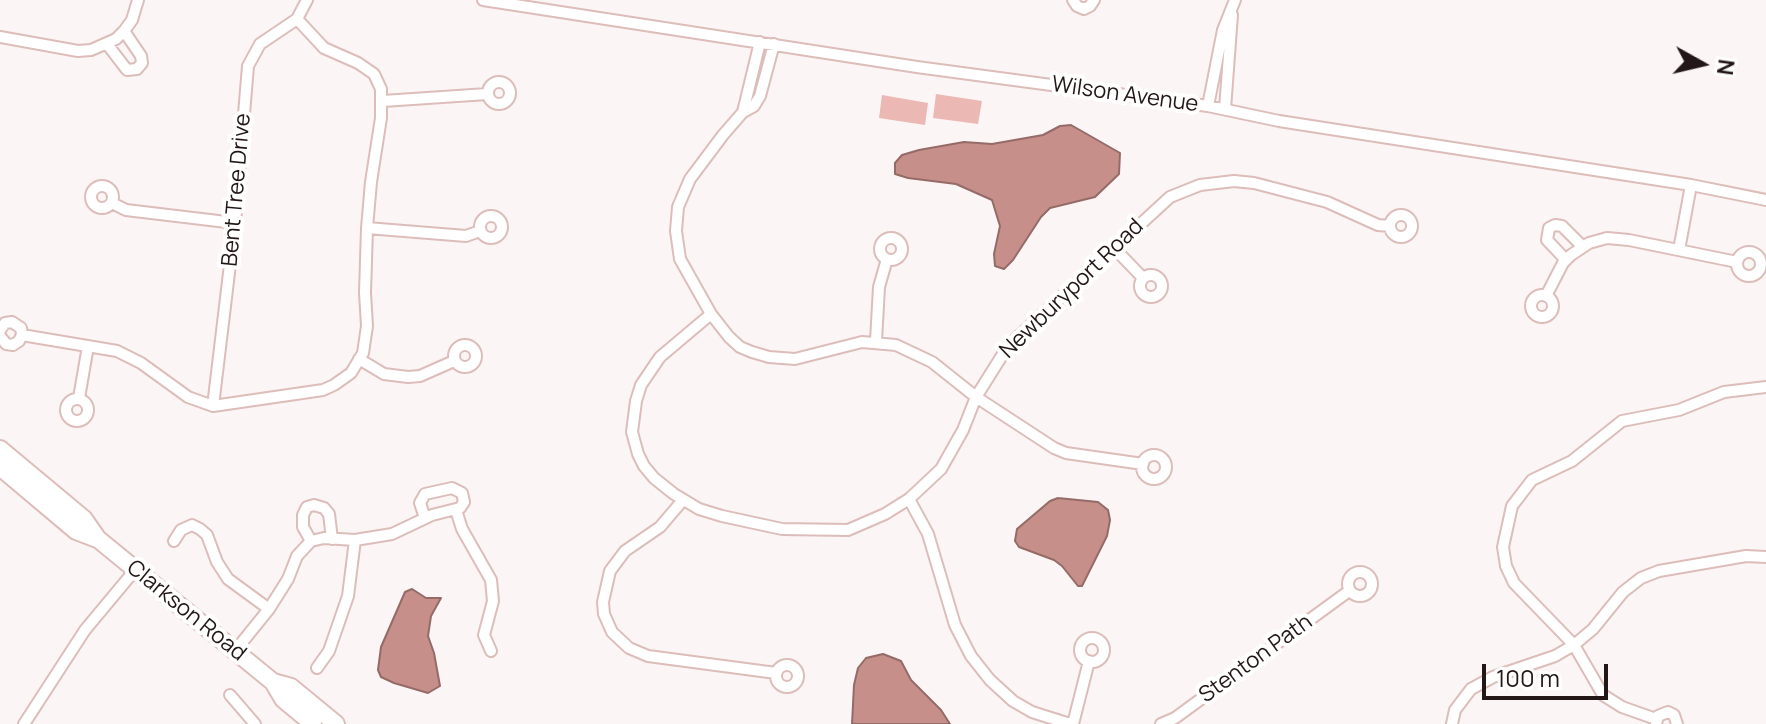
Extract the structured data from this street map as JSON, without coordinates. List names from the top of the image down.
{
  "streets": {
    "main road": ["Clarkson Road"],
    "street": [
      "Wilson Avenue",
      "Bent Tree Drive",
      "Newburyport Road",
      "Stenton Path"
    ]
  },
  "scale_bar": "100 m",
  "north": "right"
}
